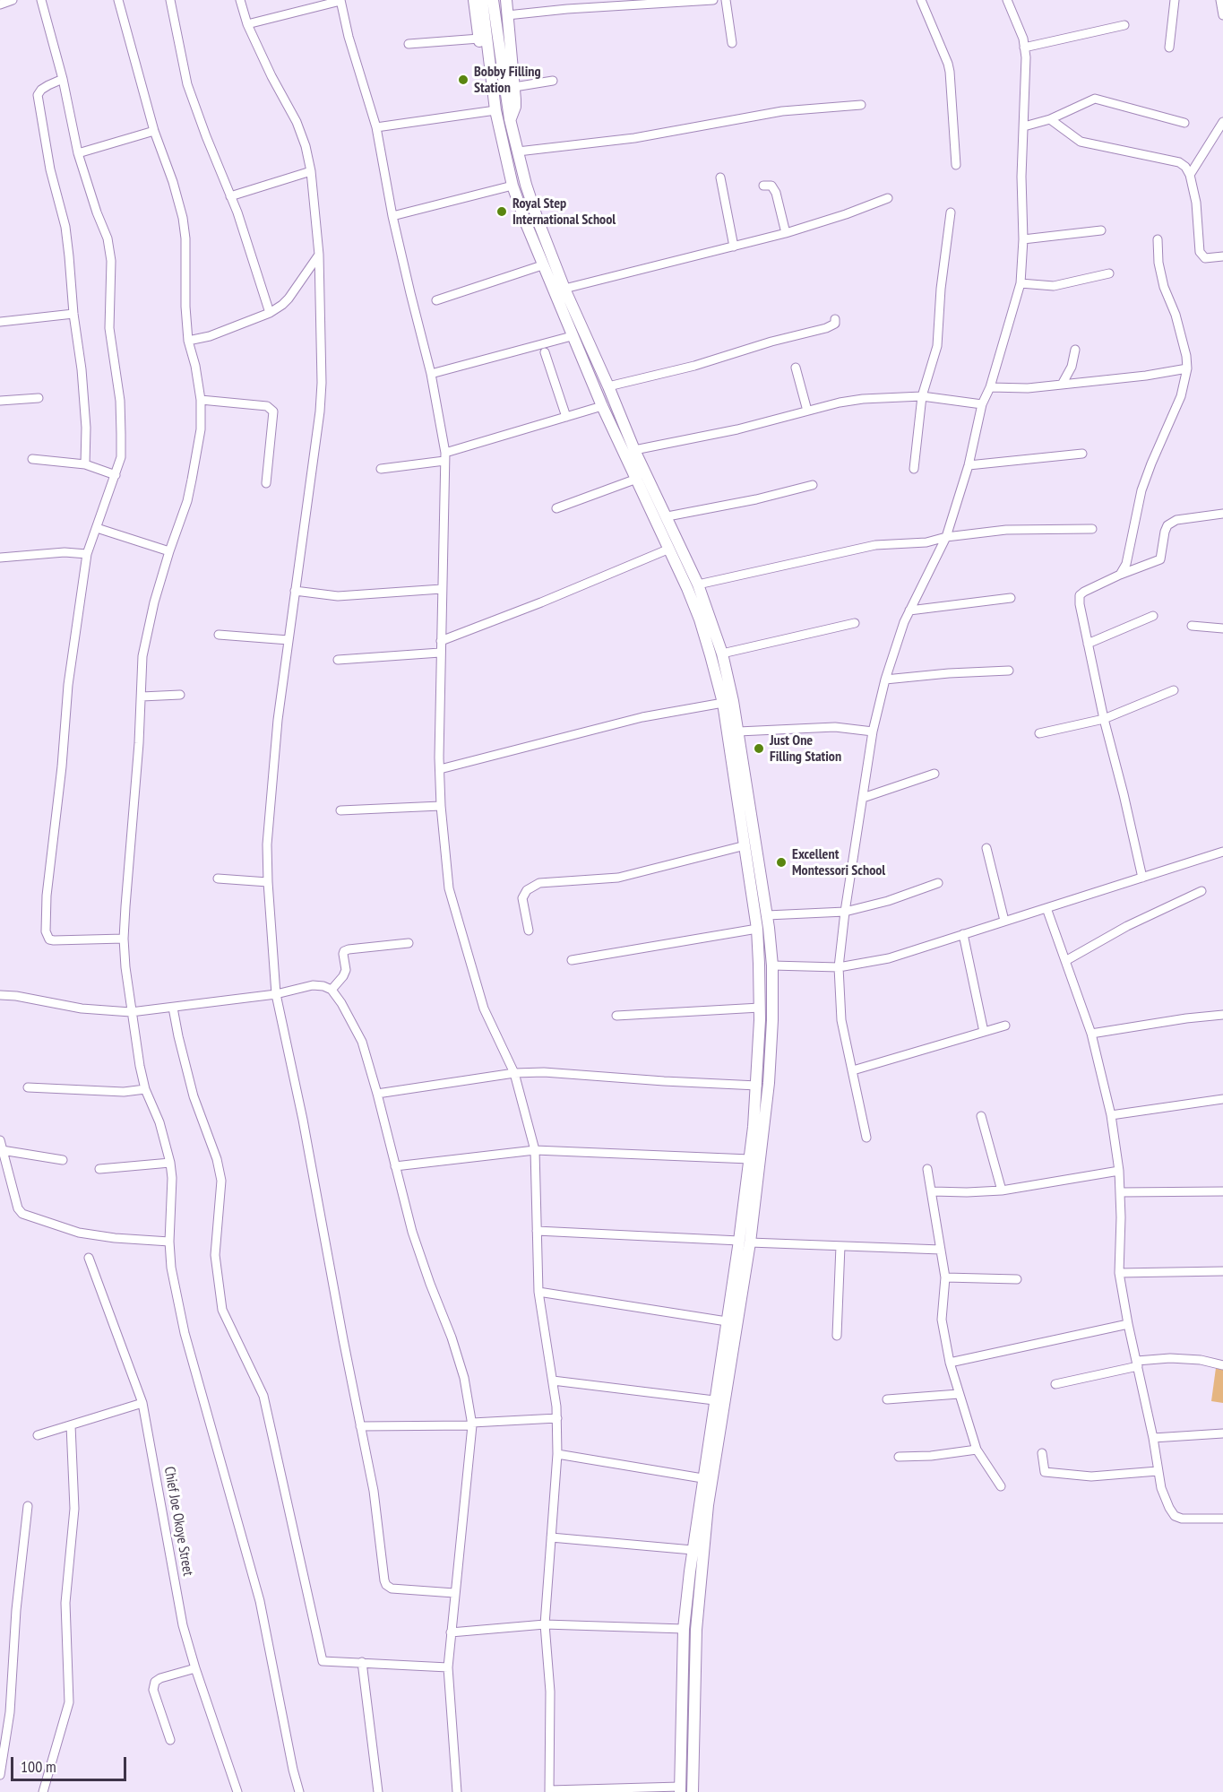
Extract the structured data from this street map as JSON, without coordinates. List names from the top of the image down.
{
  "streets": {
    "street": ["Chief Joe Okoye Street"]
  },
  "places": [
    "Bobby Filling Station",
    "Royal Step International School",
    "Just One Filling Station",
    "Excellent Montessori School"
  ],
  "scale_bar": "100 m"
}
